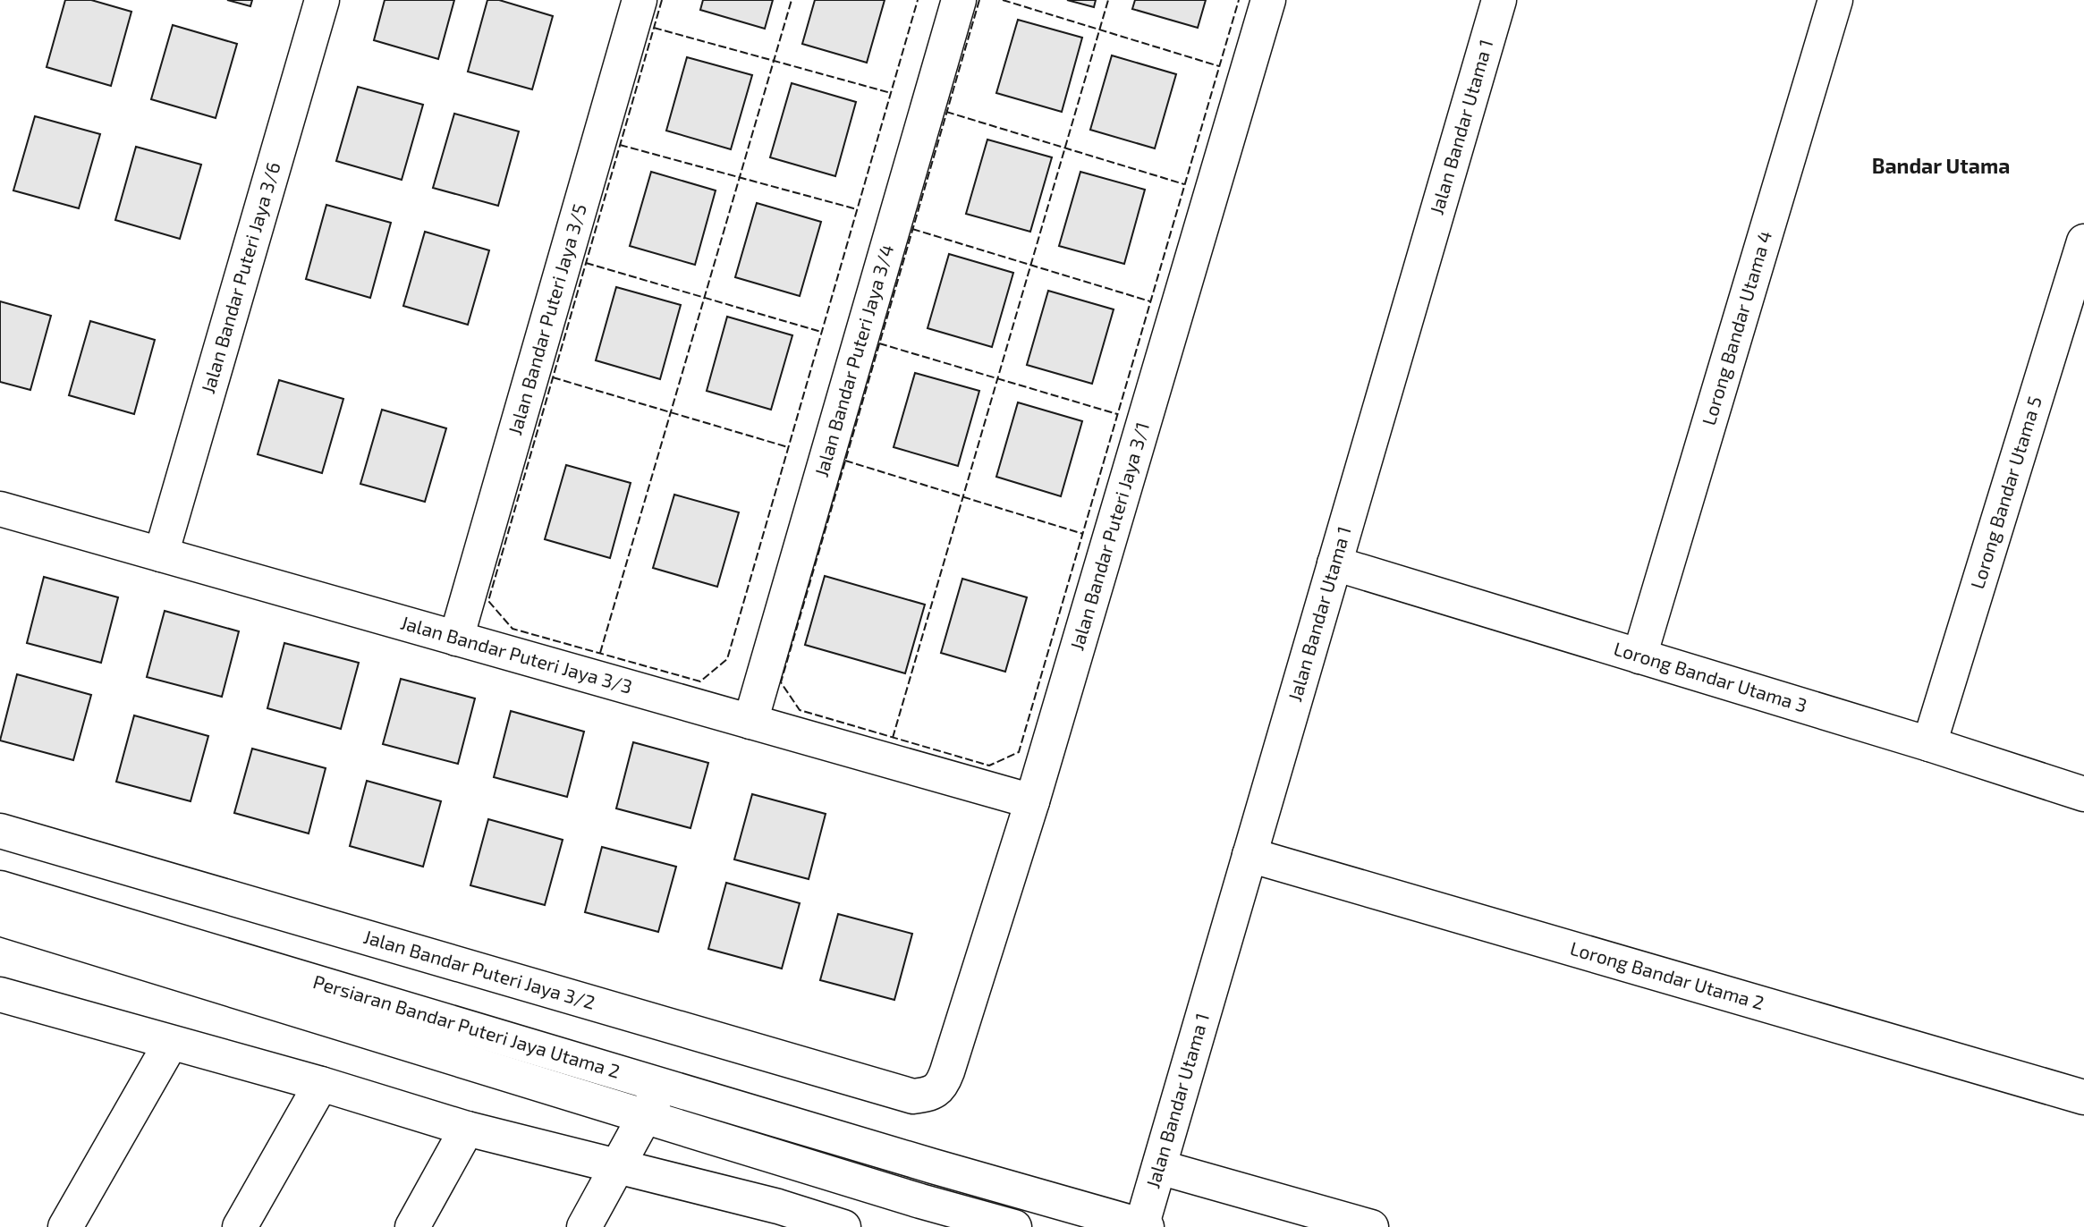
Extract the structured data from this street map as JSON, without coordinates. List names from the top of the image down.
{
  "streets": {
    "street": [
      "Jalan Bandar Utama 1",
      "Jalan Bandar Puteri Jaya 3/6",
      "Jalan Bandar Puteri Jaya 3/5",
      "Lorong Bandar Utama 4",
      "Jalan Bandar Puteri Jaya 3/4",
      "Lorong Bandar Utama 5",
      "Jalan Bandar Puteri Jaya 3/1",
      "Jalan Bandar Puteri Jaya 3/3",
      "Lorong Bandar Utama 3",
      "Jalan Bandar Puteri Jaya 3/2",
      "Lorong Bandar Utama 2",
      "Persiaran Bandar Puteri Jaya Utama 2"
    ]
  },
  "crossings": [
    ["Jalan Bandar Utama 1", "Lorong Bandar Utama 3"],
    ["Jalan Bandar Utama 1", "Lorong Bandar Utama 2"],
    ["Jalan Bandar Utama 1", "Persiaran Bandar Puteri Jaya Utama 2"],
    ["Jalan Bandar Puteri Jaya 3/6", "Jalan Bandar Puteri Jaya 3/3"],
    ["Jalan Bandar Puteri Jaya 3/5", "Jalan Bandar Puteri Jaya 3/3"],
    ["Lorong Bandar Utama 4", "Lorong Bandar Utama 3"],
    ["Jalan Bandar Puteri Jaya 3/4", "Jalan Bandar Puteri Jaya 3/3"],
    ["Lorong Bandar Utama 5", "Lorong Bandar Utama 3"],
    ["Jalan Bandar Puteri Jaya 3/1", "Jalan Bandar Puteri Jaya 3/3"],
    ["Jalan Bandar Puteri Jaya 3/1", "Jalan Bandar Puteri Jaya 3/2"]
  ],
  "districts": ["Bandar Utama"]
}
